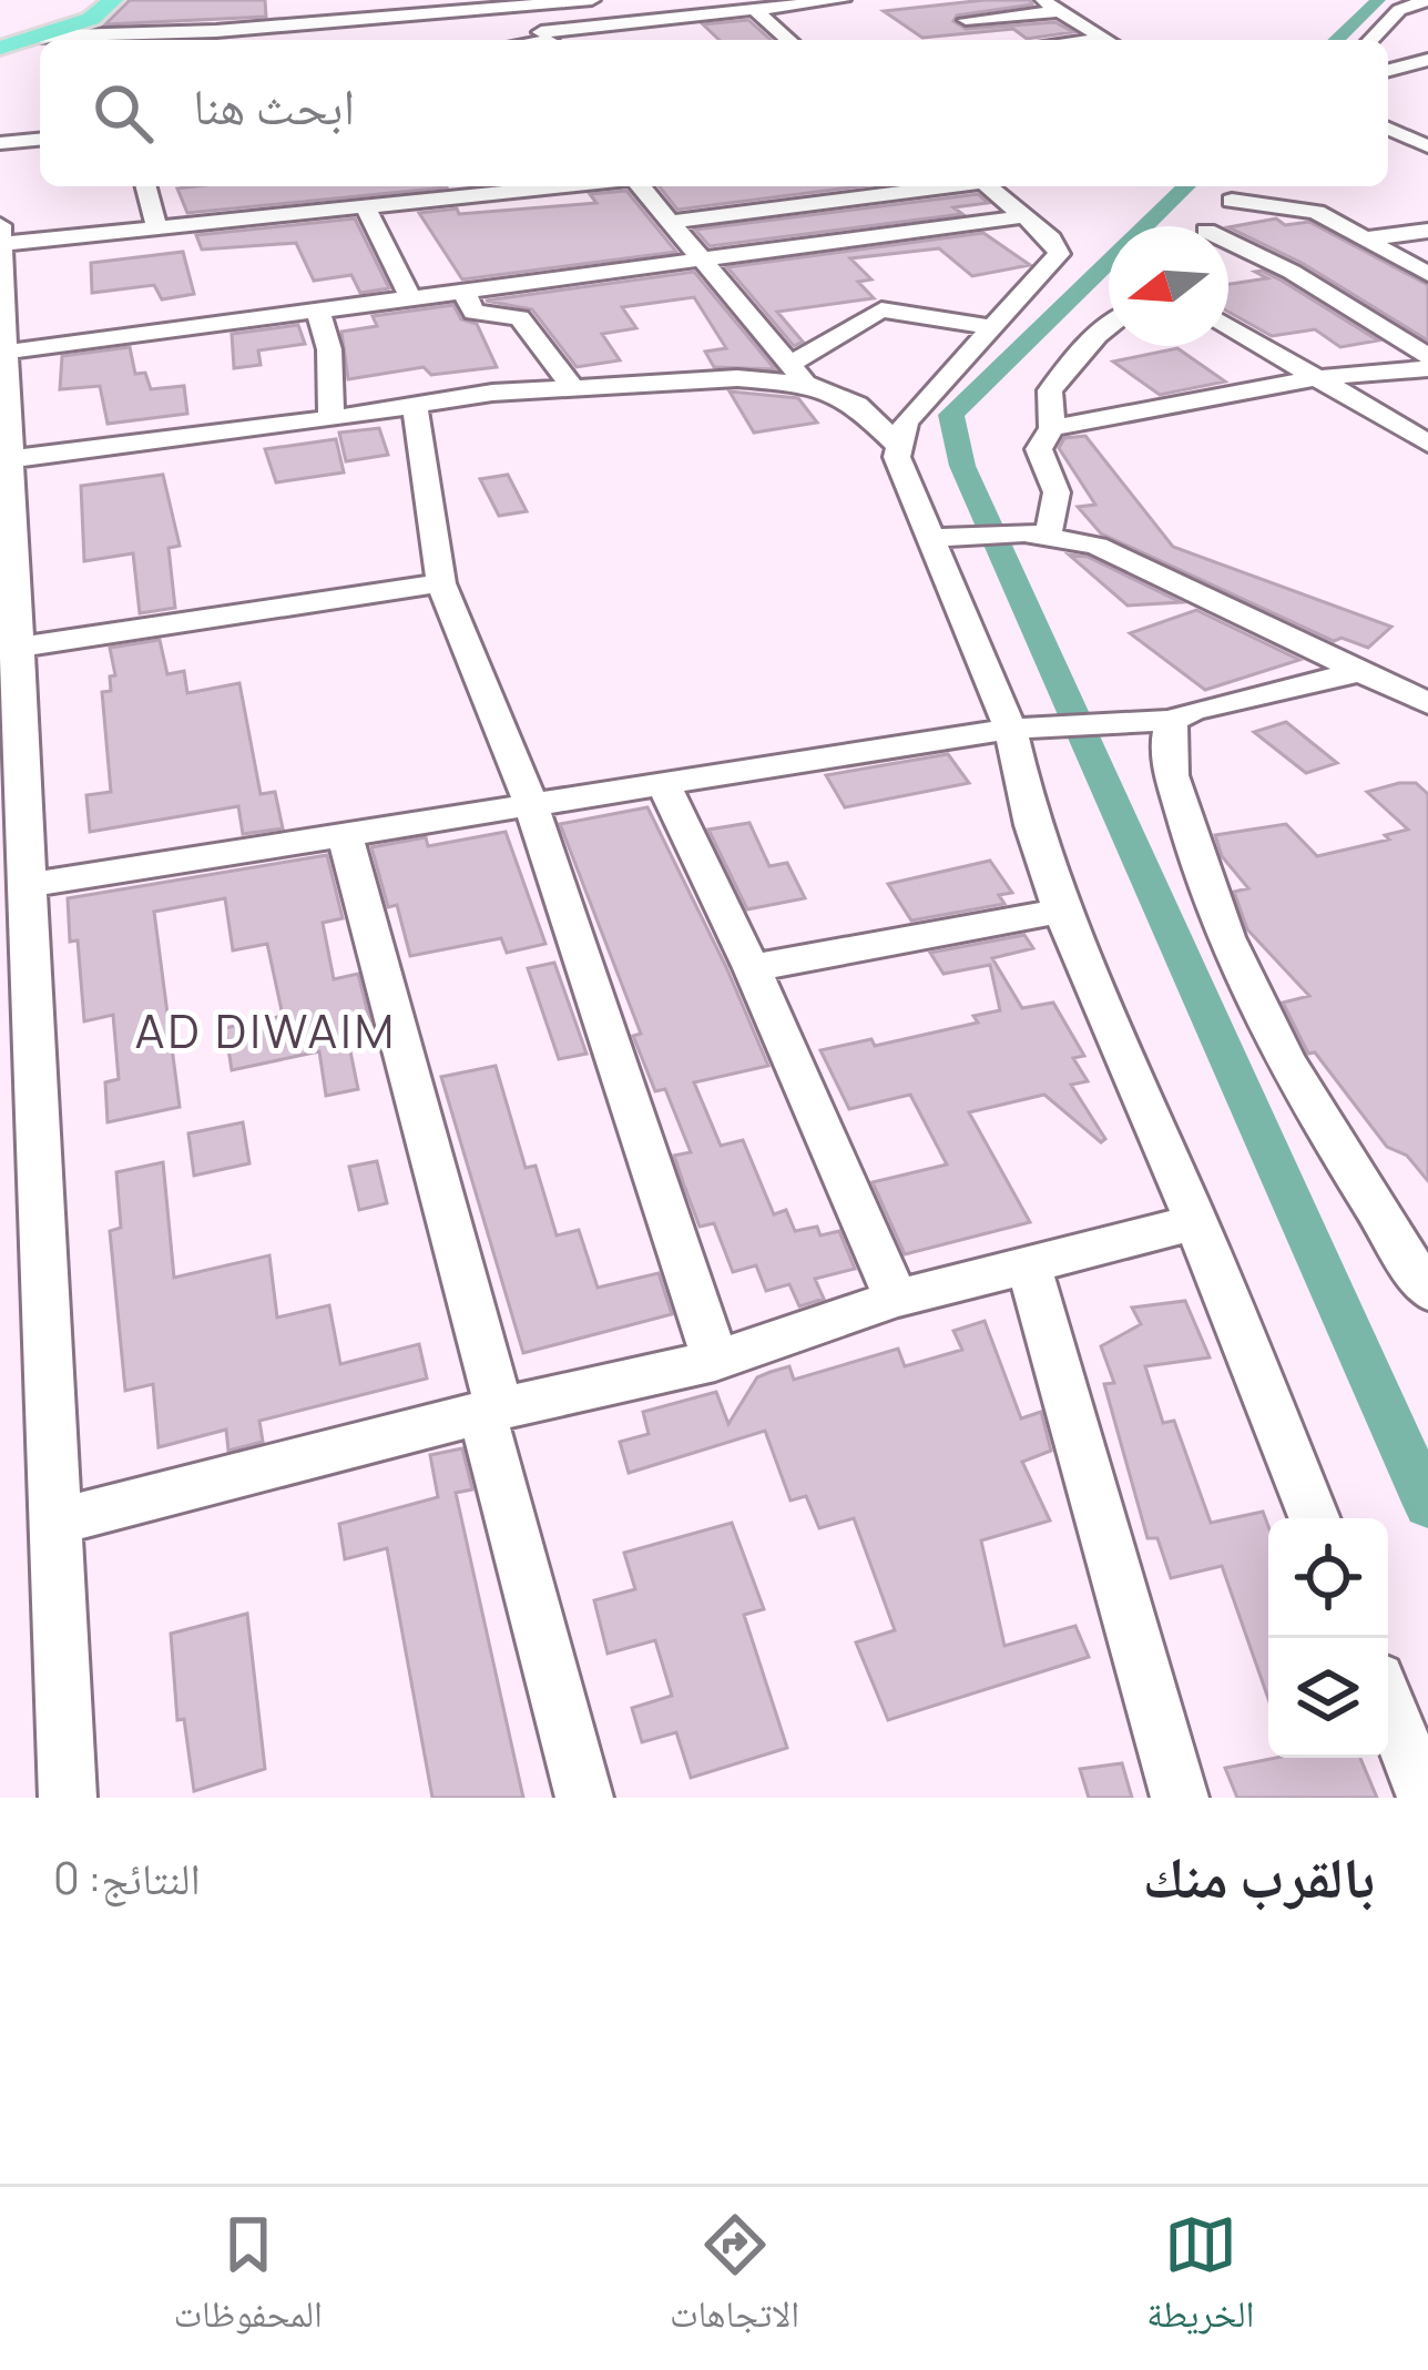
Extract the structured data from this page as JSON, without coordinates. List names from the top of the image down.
{
  "districts": ["AD DIWAIM"],
  "north": "left",
  "page": {
    "search": "ابحث هنا",
    "heading": ["بالقرب منك", "النتائج: 0"],
    "nav": ["الخريطة", "الاتجاهات", "المحفوظات"]
  }
}
